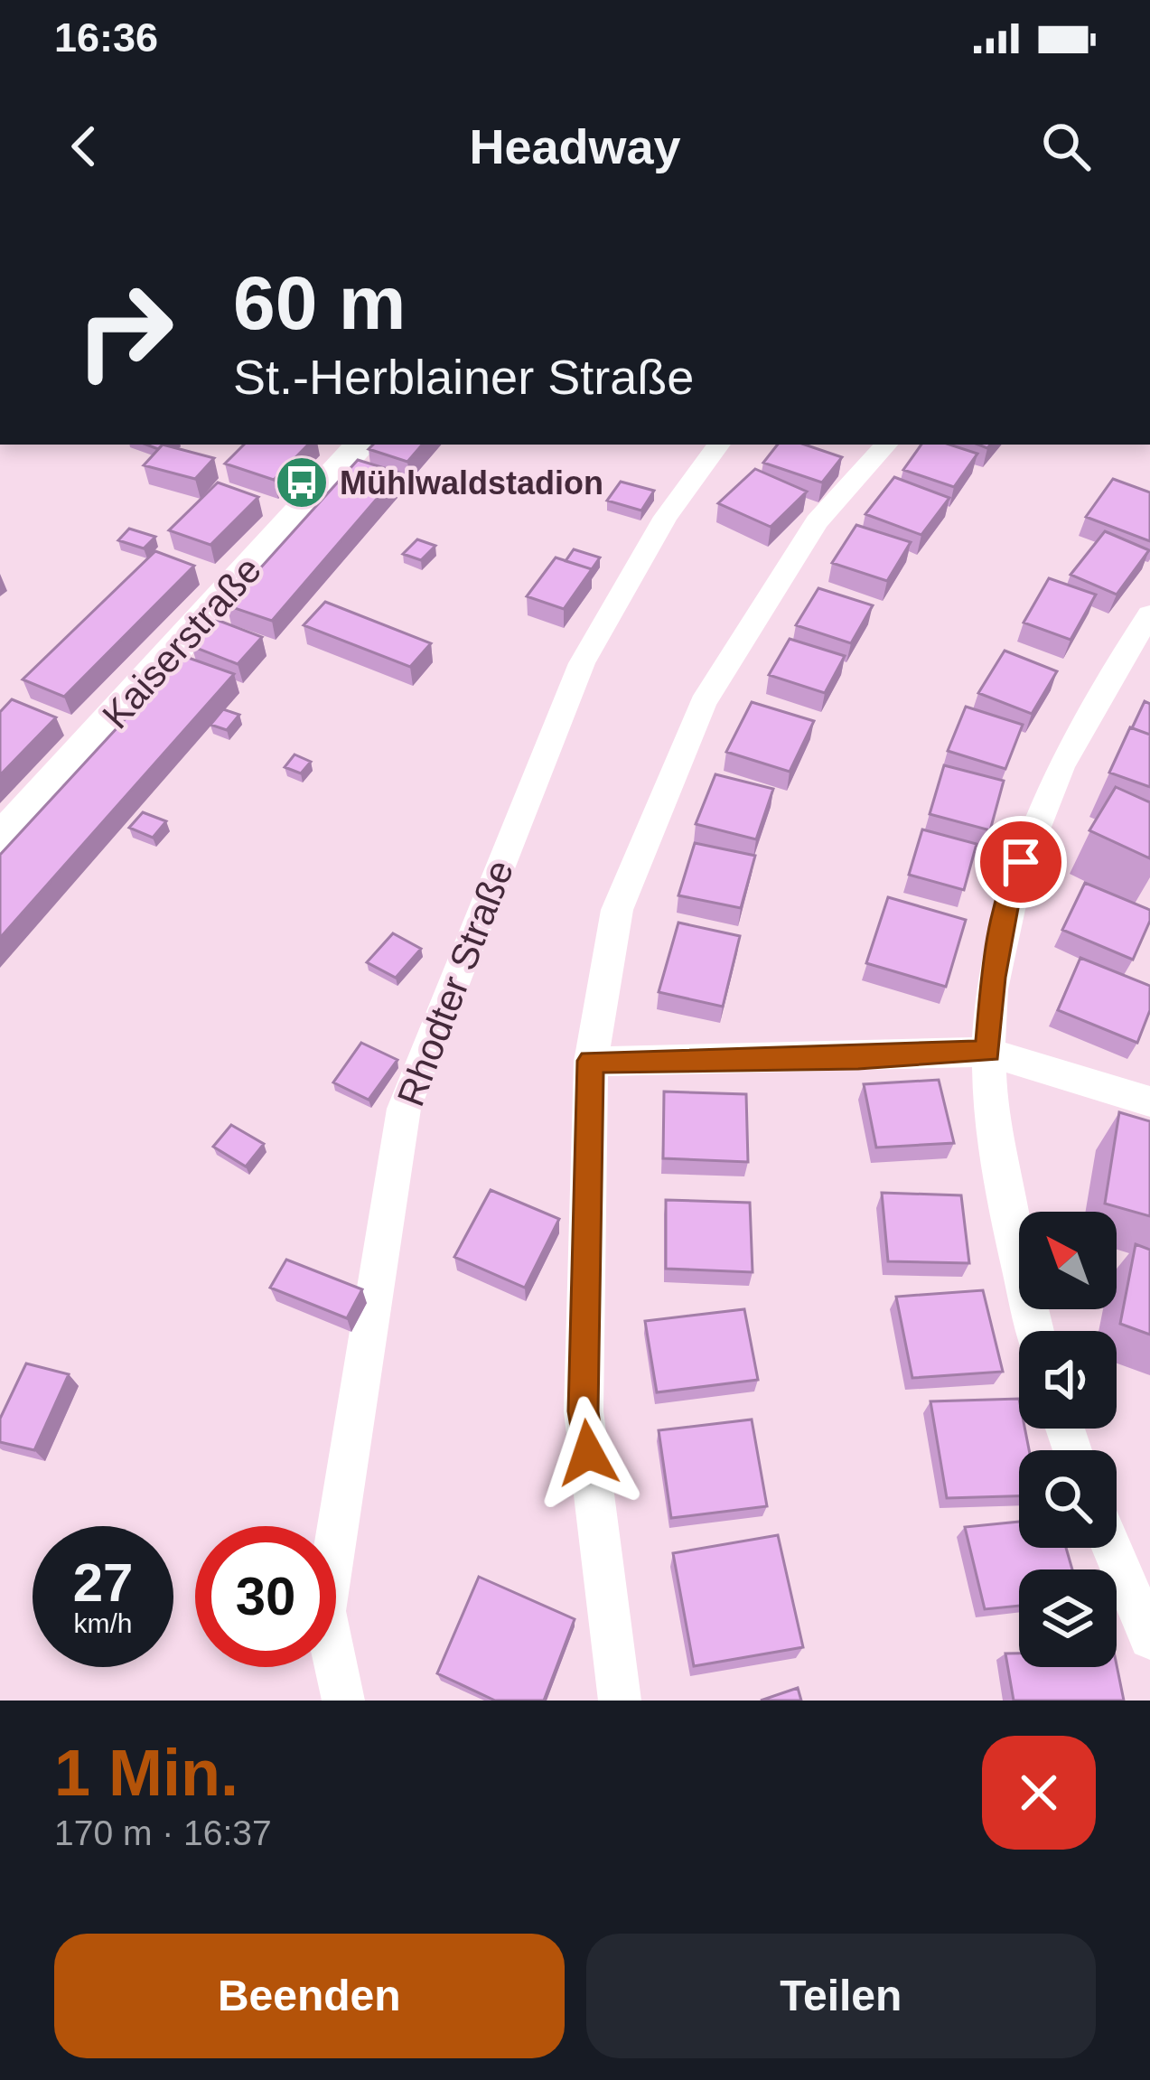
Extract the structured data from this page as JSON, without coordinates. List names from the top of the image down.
{
  "streets": {
    "main road": ["Kaiserstraße"],
    "street": ["Rhodter Straße"]
  },
  "places": {
    "bus stop": ["Mühlwaldstadion"]
  },
  "north": "top left",
  "page": {
    "status": "16:36",
    "header": "Headway",
    "turn": ["60 m", "St.-Herblainer Straße"],
    "speed": "27 km/h",
    "limit": "30",
    "heading": ["1 Min.", "170 m · 16:37"],
    "buttons": ["Beenden", "Teilen"]
  }
}
